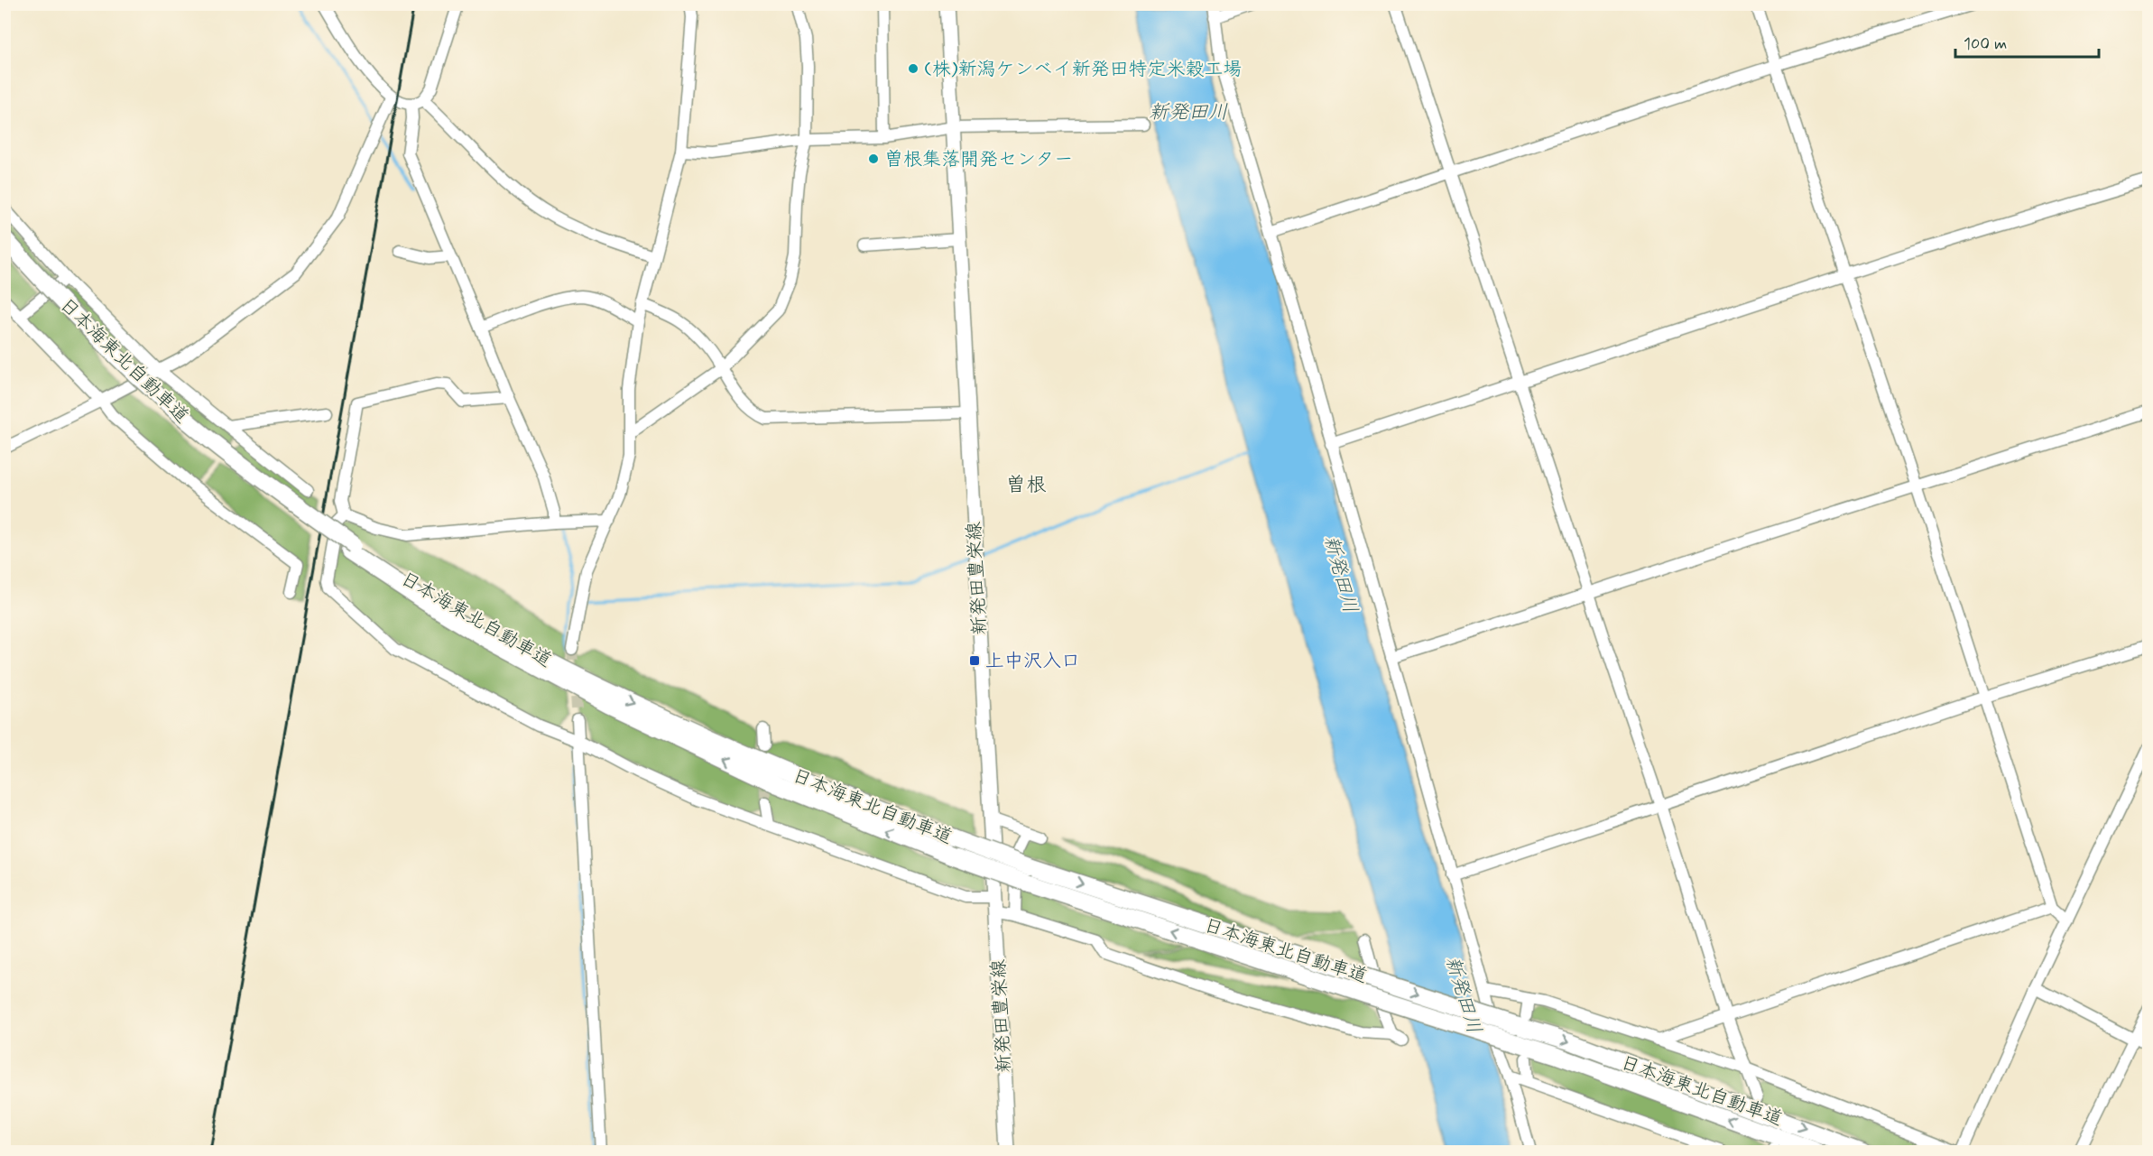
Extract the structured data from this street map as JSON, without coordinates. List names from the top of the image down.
{
  "streets": {
    "highway": ["日本海東北自動車道"],
    "main road": ["新発田豊栄線"]
  },
  "districts": ["曽根"],
  "water": ["新発田川"],
  "places": {
    "other": ["(株)新潟ケンベイ新発田特定米穀工場", "曽根集落開発センター"],
    "transit": ["上中沢入口"]
  },
  "scale_bar": "100 m"
}
